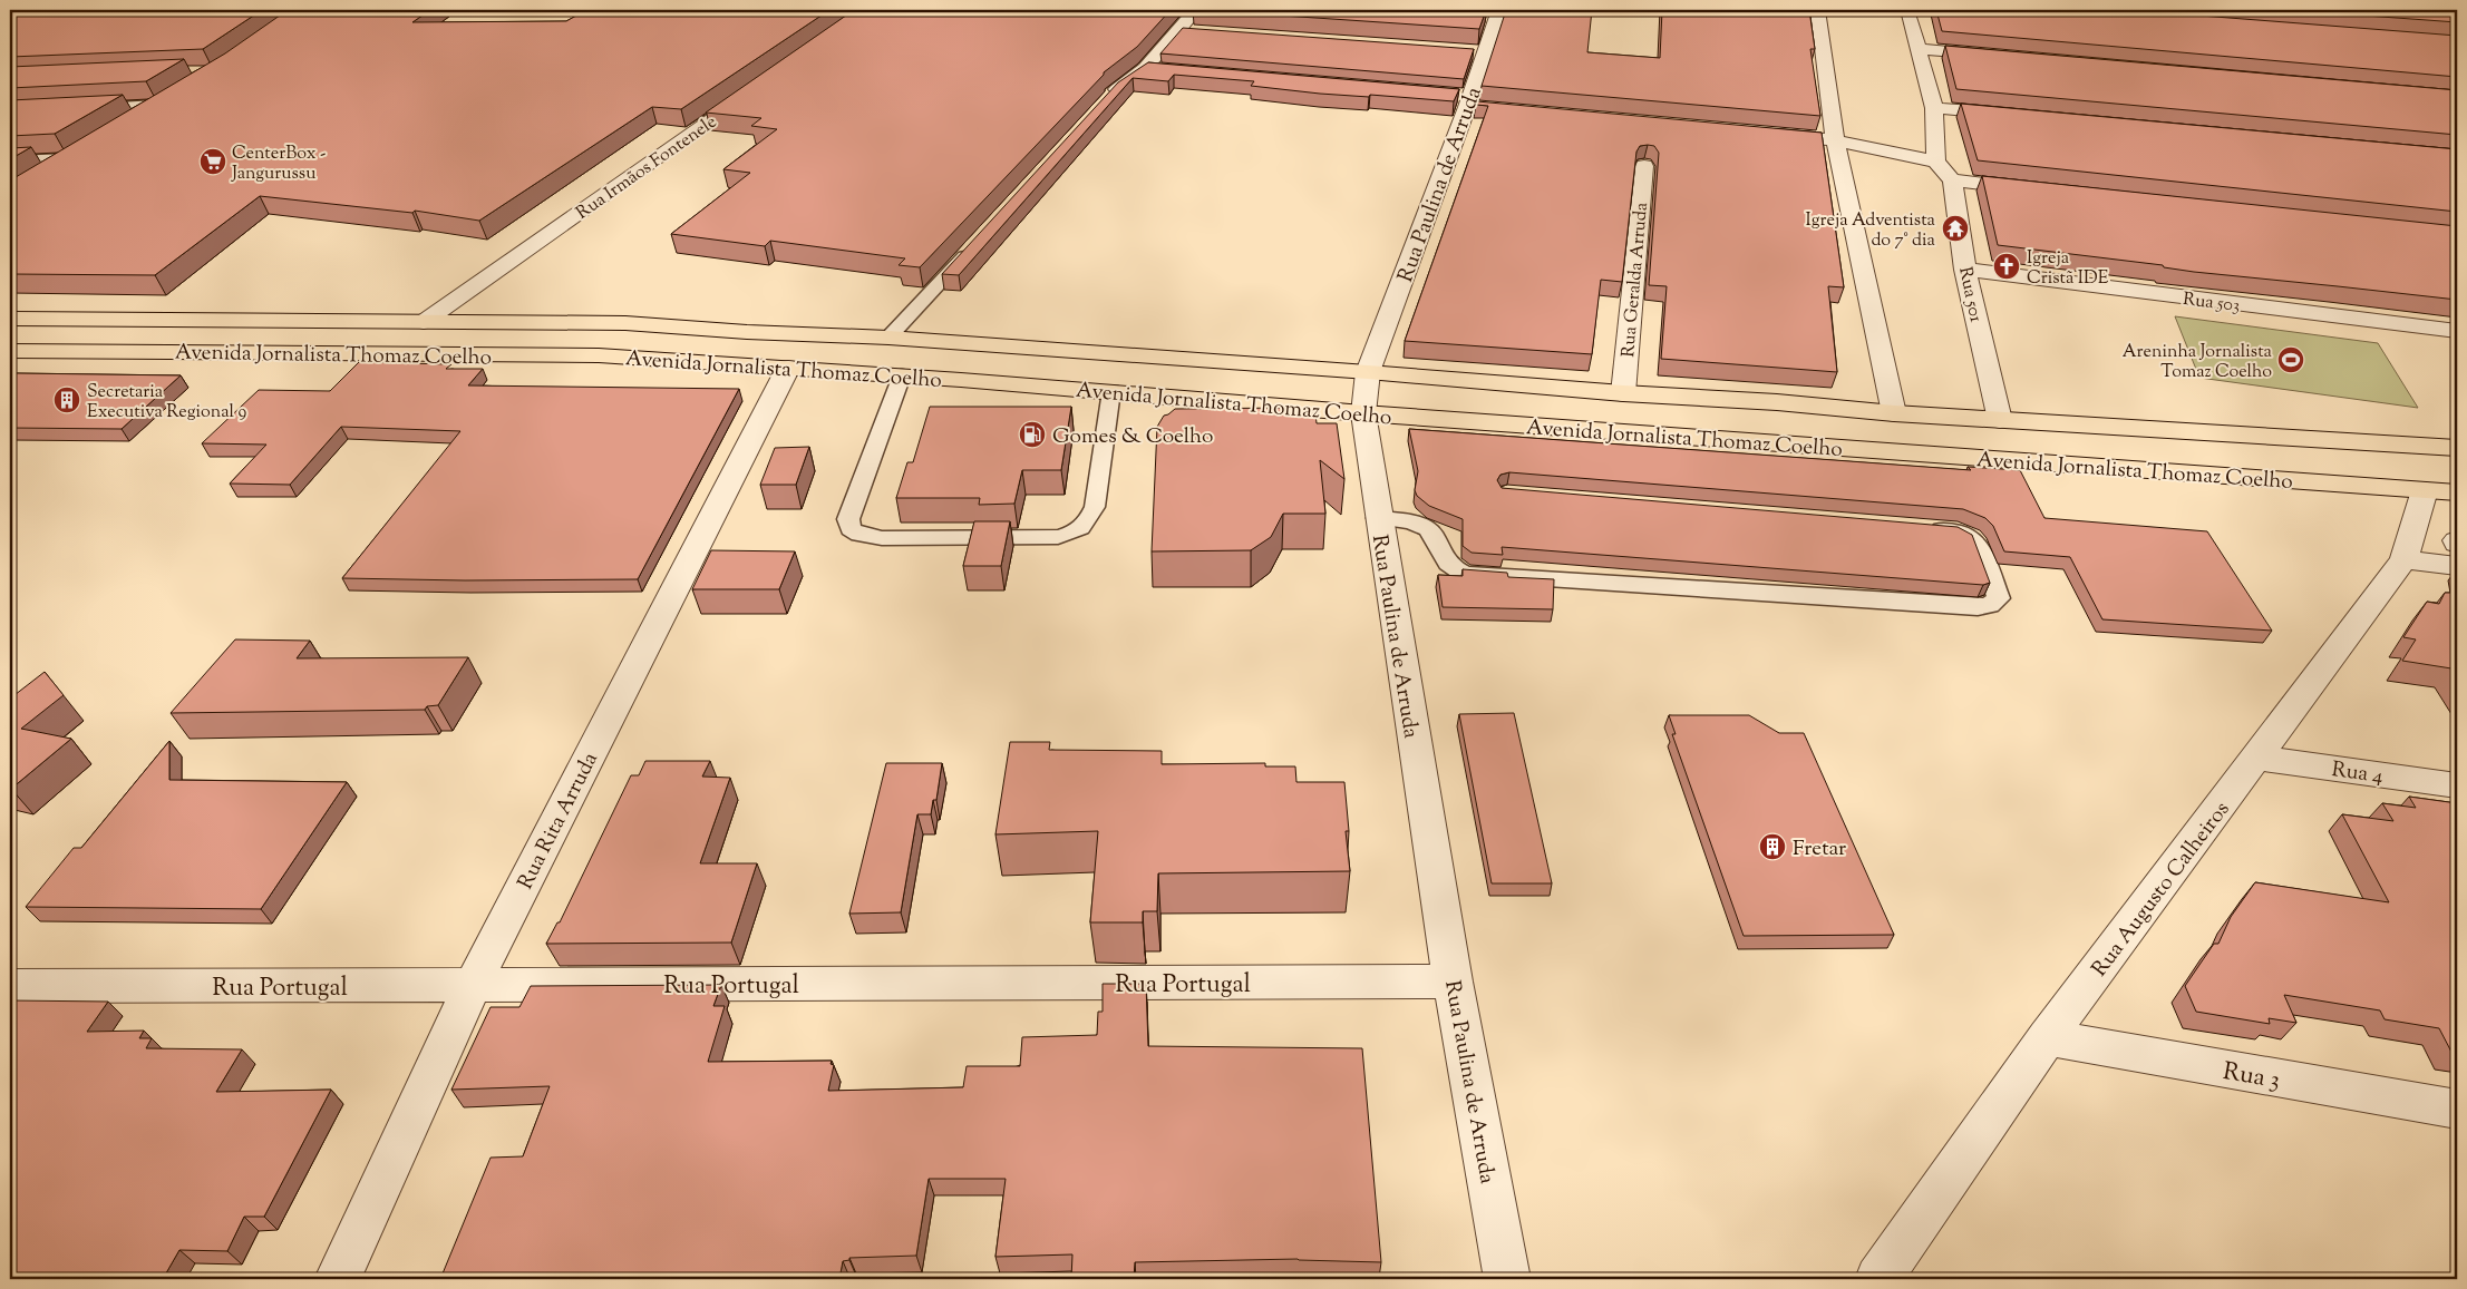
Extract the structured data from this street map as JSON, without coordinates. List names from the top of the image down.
{
  "streets": {
    "main road": ["Avenida Jornalista Thomaz Coelho"],
    "street": [
      "Rua Irmãos Fontenele",
      "Rua Paulina de Arruda",
      "Rua Geralda Arruda",
      "Rua 501",
      "Rua 503",
      "Rua 4",
      "Rua Rita Arruda",
      "Rua Augusto Calheiros",
      "Rua Portugal",
      "Rua 3"
    ]
  },
  "crossings": [
    ["Rua Irmãos Fontenele", "Avenida Jornalista Thomaz Coelho"],
    ["Rua Paulina de Arruda", "Avenida Jornalista Thomaz Coelho"],
    ["Rua Paulina de Arruda", "Rua Portugal"],
    ["Rua Geralda Arruda", "Avenida Jornalista Thomaz Coelho"],
    ["Rua 501", "Rua 503"],
    ["Rua 501", "Avenida Jornalista Thomaz Coelho"],
    ["Avenida Jornalista Thomaz Coelho", "Rua Rita Arruda"],
    ["Avenida Jornalista Thomaz Coelho", "Rua Augusto Calheiros"],
    ["Rua 4", "Rua Augusto Calheiros"],
    ["Rua Rita Arruda", "Rua Portugal"],
    ["Rua Augusto Calheiros", "Rua 3"]
  ],
  "places": {
    "supermarket": ["CenterBox - Jangurussu"],
    "temple": ["Igreja Adventista do 7° dia"],
    "church": ["Igreja Cristã IDE"],
    "sports": ["Areninha Jornalista Tomaz Coelho"],
    "building": ["Secretaria Executiva Regional 9", "Fretar"],
    "fuel station": ["Gomes & Coelho"]
  }
}
